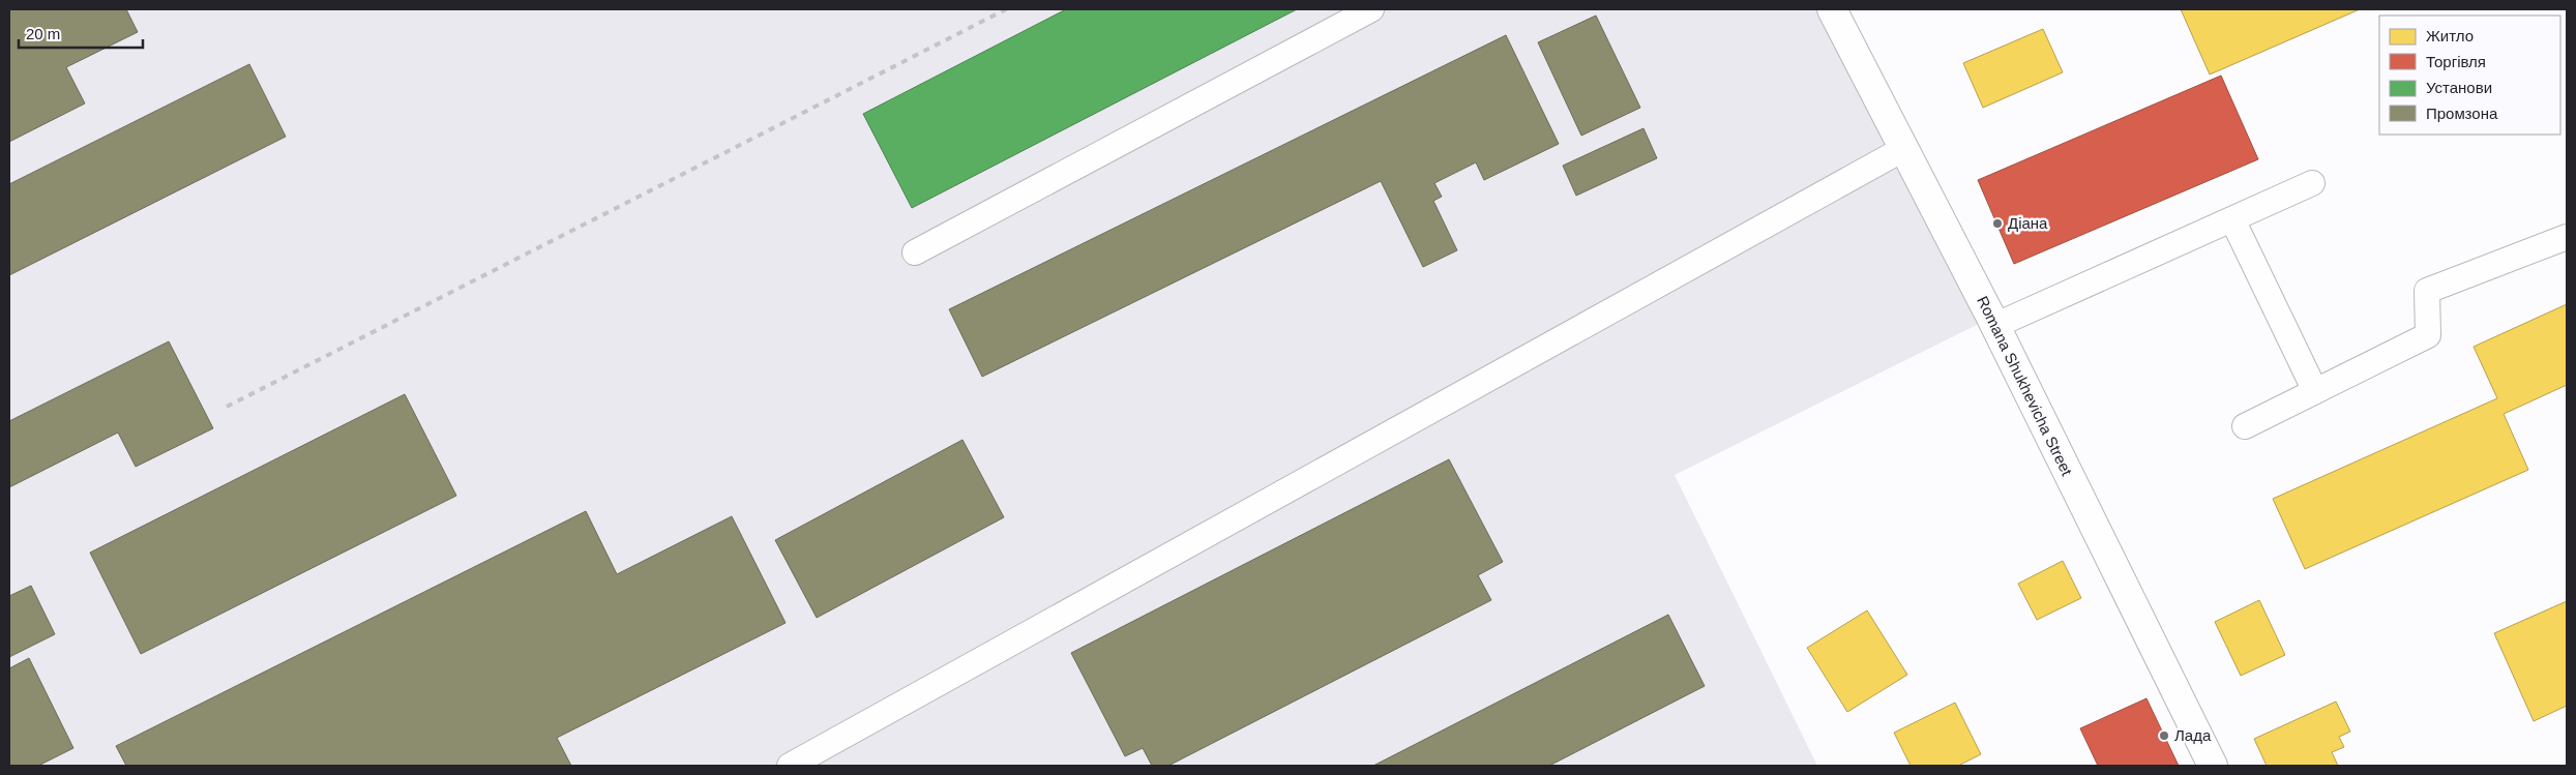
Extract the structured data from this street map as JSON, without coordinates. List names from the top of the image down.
{
  "streets": {
    "street": ["Romana Shukhevicha Street"]
  },
  "places": ["Діана", "Лада"],
  "legend": [
    "Житло",
    "Торгівля",
    "Установи",
    "Промзона"
  ],
  "scale_bar": "20 m"
}
